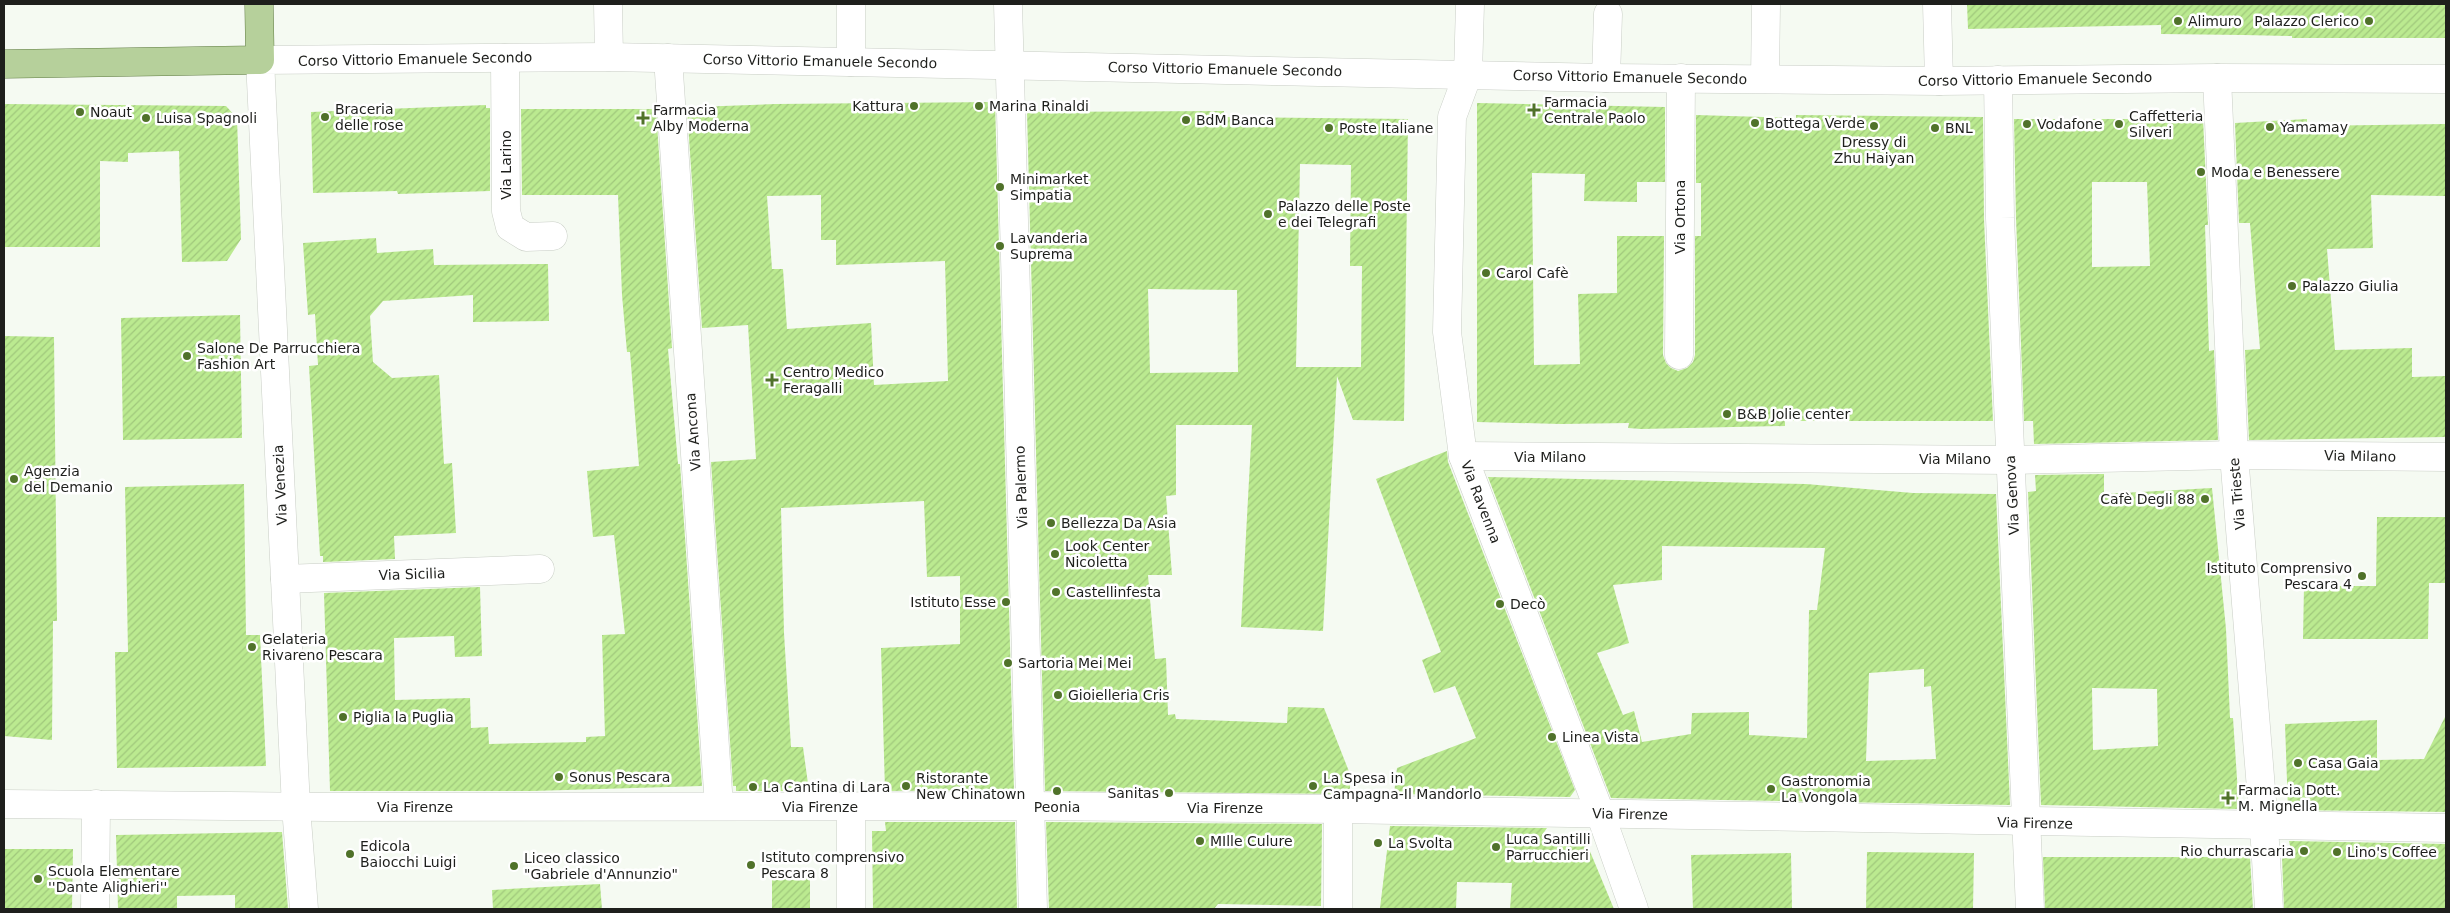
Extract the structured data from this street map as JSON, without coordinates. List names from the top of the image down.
{
  "streets": {
    "main road": ["Corso Vittorio Emanuele Secondo"],
    "street": [
      "Via Larino",
      "Via Ortona",
      "Via Ancona",
      "Via Milano",
      "Via Venezia",
      "Via Palermo",
      "Via Trieste",
      "Via Genova",
      "Via Ravenna",
      "Via Sicilia",
      "Via Firenze"
    ]
  },
  "crossings": [
    ["Corso Vittorio Emanuele Secondo", "Via Larino"],
    ["Corso Vittorio Emanuele Secondo", "Via Ortona"],
    ["Corso Vittorio Emanuele Secondo", "Via Ancona"],
    ["Corso Vittorio Emanuele Secondo", "Via Venezia"],
    ["Corso Vittorio Emanuele Secondo", "Via Palermo"],
    ["Corso Vittorio Emanuele Secondo", "Via Trieste"],
    ["Corso Vittorio Emanuele Secondo", "Via Genova"],
    ["Corso Vittorio Emanuele Secondo", "Via Ravenna"],
    ["Via Ancona", "Via Firenze"],
    ["Via Milano", "Via Trieste"],
    ["Via Milano", "Via Genova"],
    ["Via Milano", "Via Ravenna"],
    ["Via Venezia", "Via Sicilia"],
    ["Via Venezia", "Via Firenze"],
    ["Via Palermo", "Via Firenze"],
    ["Via Trieste", "Via Firenze"],
    ["Via Genova", "Via Firenze"],
    ["Via Ravenna", "Via Firenze"]
  ],
  "places": {
    "other": [
      "Alimuro",
      "Palazzo Clerico",
      "Kattura",
      "Marina Rinaldi",
      "Noaut",
      "Braceria delle rose",
      "Luisa Spagnoli",
      "BdM Banca",
      "Bottega Verde",
      "Vodafone",
      "Caffetteria Silveri",
      "Dressy di Zhu Haiyan",
      "Yamamay",
      "Poste Italiane",
      "BNL",
      "Moda e Benessere",
      "Minimarket Simpatia",
      "Palazzo delle Poste e dei Telegrafi",
      "Lavanderia Suprema",
      "Carol Cafè",
      "Palazzo Giulia",
      "Salone De Parrucchiera Fashion Art",
      "B&B Jolie center",
      "Agenzia del Demanio",
      "Cafè Degli 88",
      "Bellezza Da Asia",
      "Look Center Nicoletta",
      "Istituto Comprensivo Pescara 4",
      "Castellinfesta",
      "Istituto Esse",
      "Decò",
      "Gelateria Rivareno Pescara",
      "Sartoria Mei Mei",
      "Gioielleria Cris",
      "Piglia la Puglia",
      "Linea Vista",
      "Casa Gaia",
      "Sonus Pescara",
      "Ristorante New Chinatown",
      "La Spesa in Campagna-Il Mandorlo",
      "La Cantina di Lara",
      "Gastronomia La Vongola",
      "Peonia",
      "Sanitas",
      "MIlle Culure",
      "La Svolta",
      "Luca Santilli Parrucchieri",
      "Rio churrascaria",
      "Lino's Coffee",
      "Edicola Baiocchi Luigi",
      "Istituto comprensivo Pescara 8",
      "Liceo classico \"Gabriele d'Annunzio\"",
      "Scuola Elementare ''Dante Alighieri''"
    ],
    "health": [
      "Farmacia Centrale Paolo",
      "Farmacia Alby Moderna",
      "Centro Medico Feragalli",
      "Farmacia Dott. M. Mignella"
    ]
  }
}
